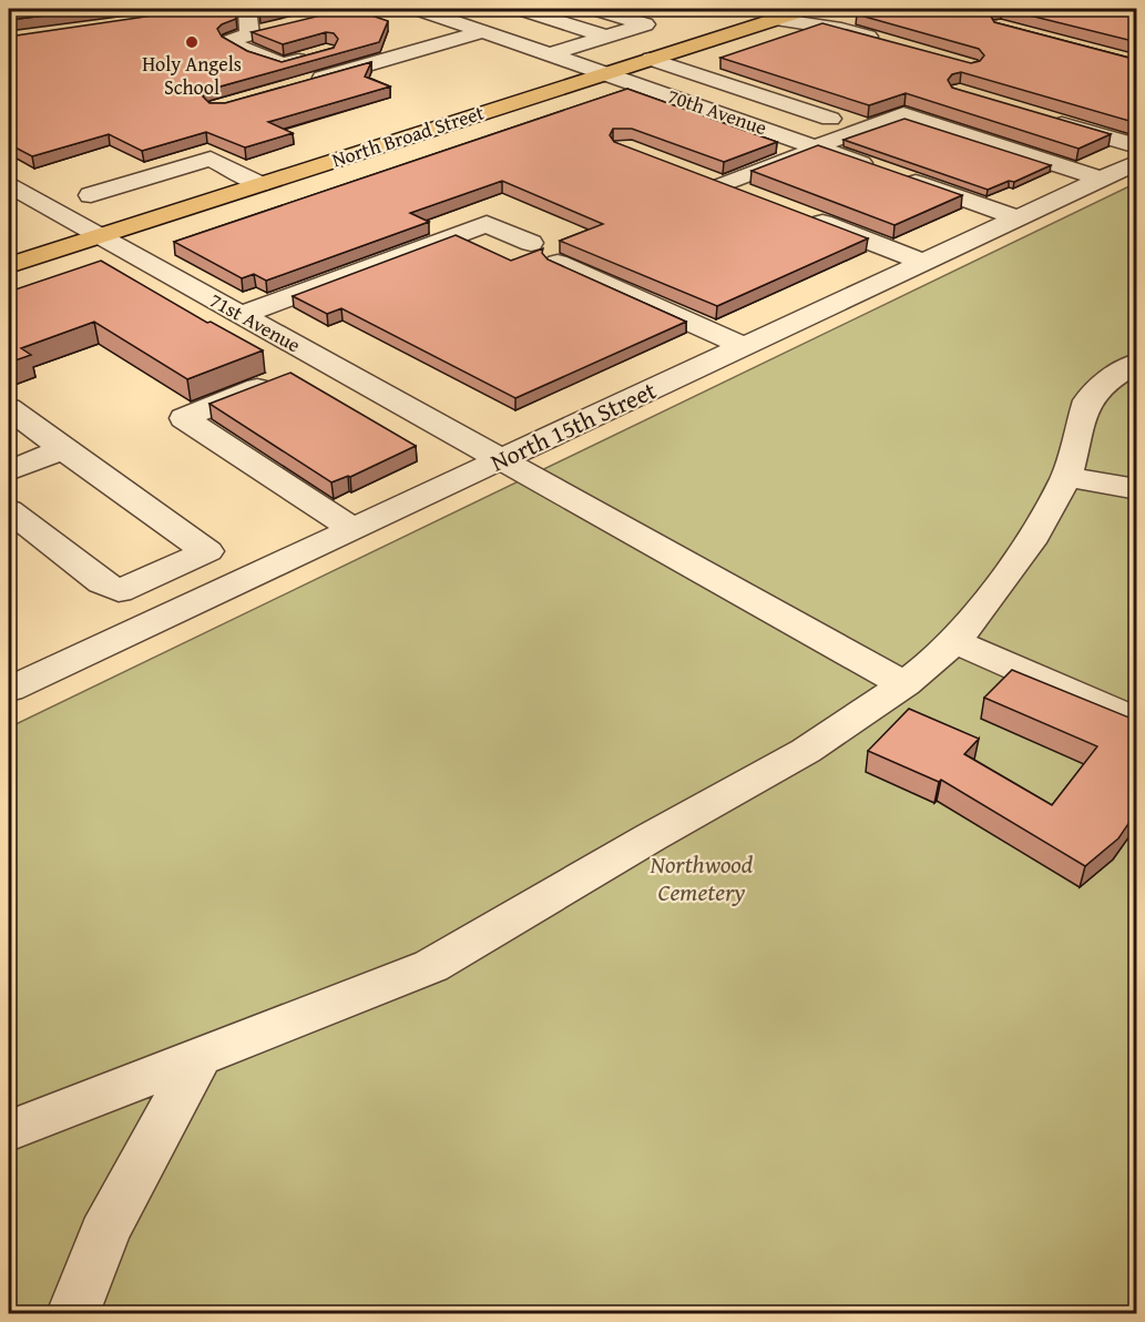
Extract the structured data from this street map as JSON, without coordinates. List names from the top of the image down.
{
  "streets": {
    "main road": ["North Broad Street"],
    "street": ["70th Avenue", "71st Avenue", "North 15th Street"]
  },
  "crossings": [
    ["70th Avenue", "North Broad Street"],
    ["North Broad Street", "71st Avenue"],
    ["71st Avenue", "North 15th Street"]
  ],
  "parks": ["Northwood Cemetery"],
  "places": ["Holy Angels School"]
}
